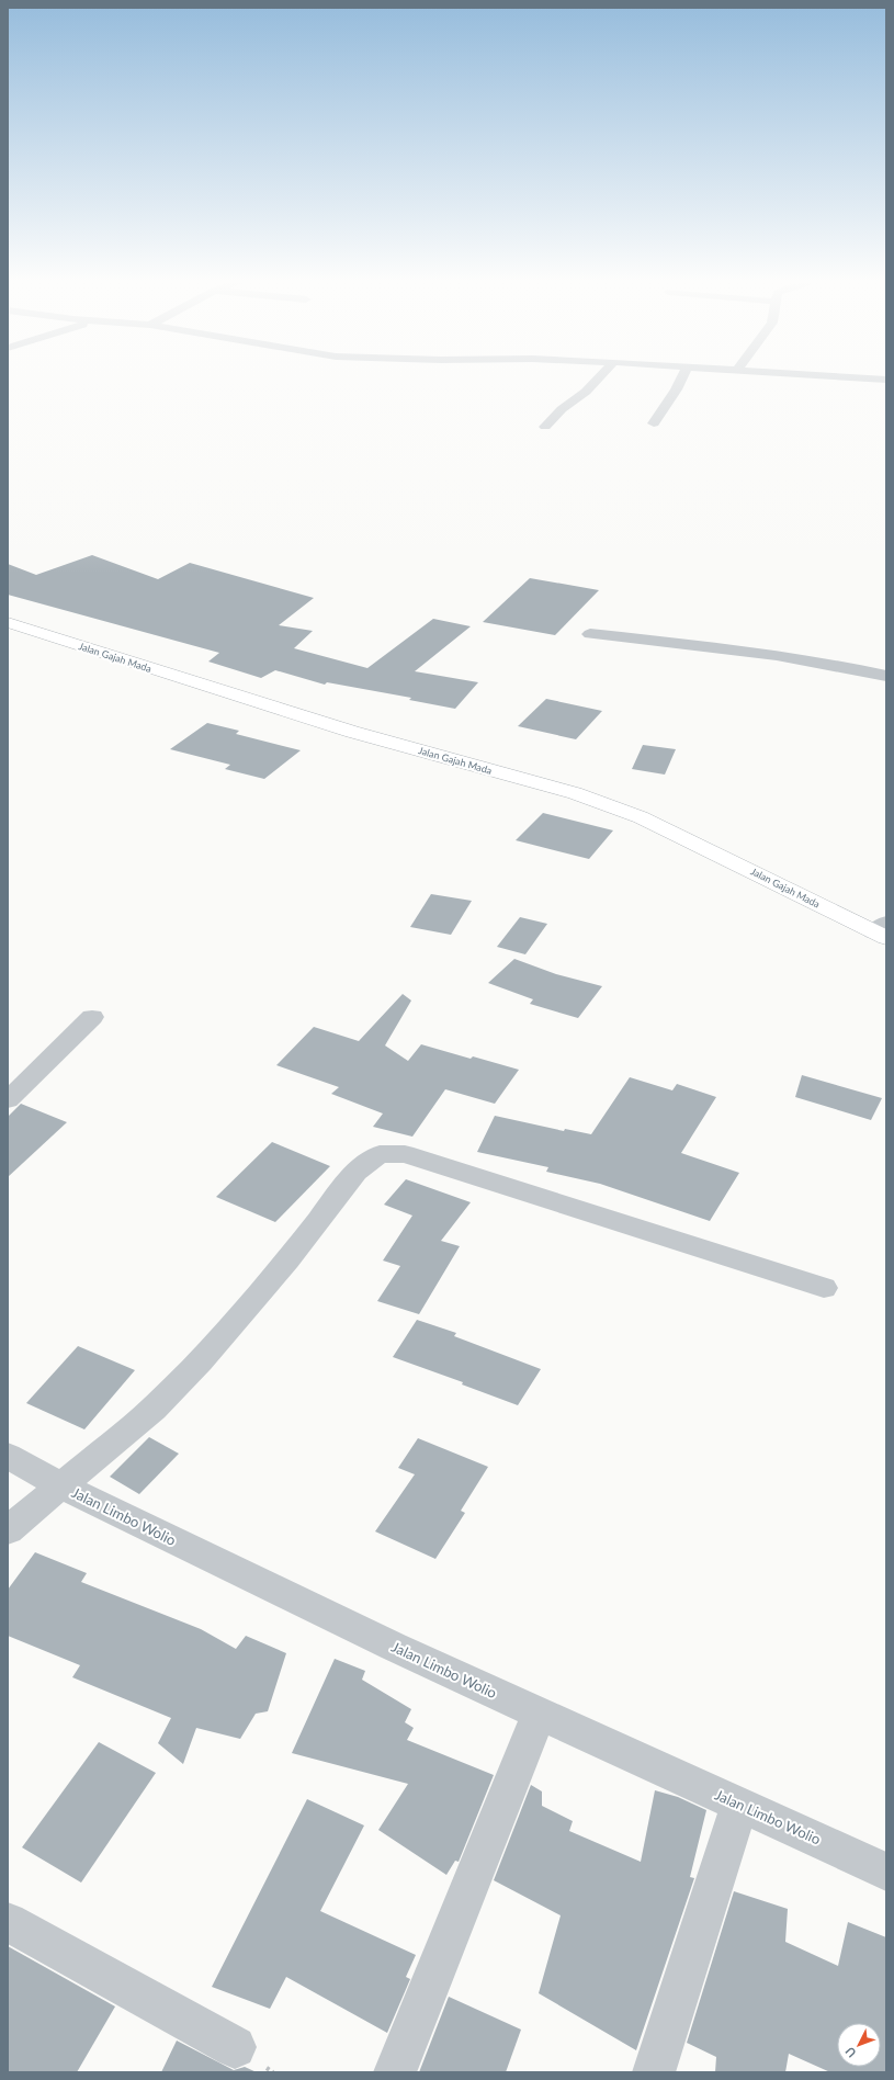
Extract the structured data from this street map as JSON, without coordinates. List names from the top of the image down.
{
  "streets": {
    "highway": ["Jalan Gajah Mada"],
    "street": ["Jalan Limbo Wolio"]
  },
  "north": "bottom left"
}
